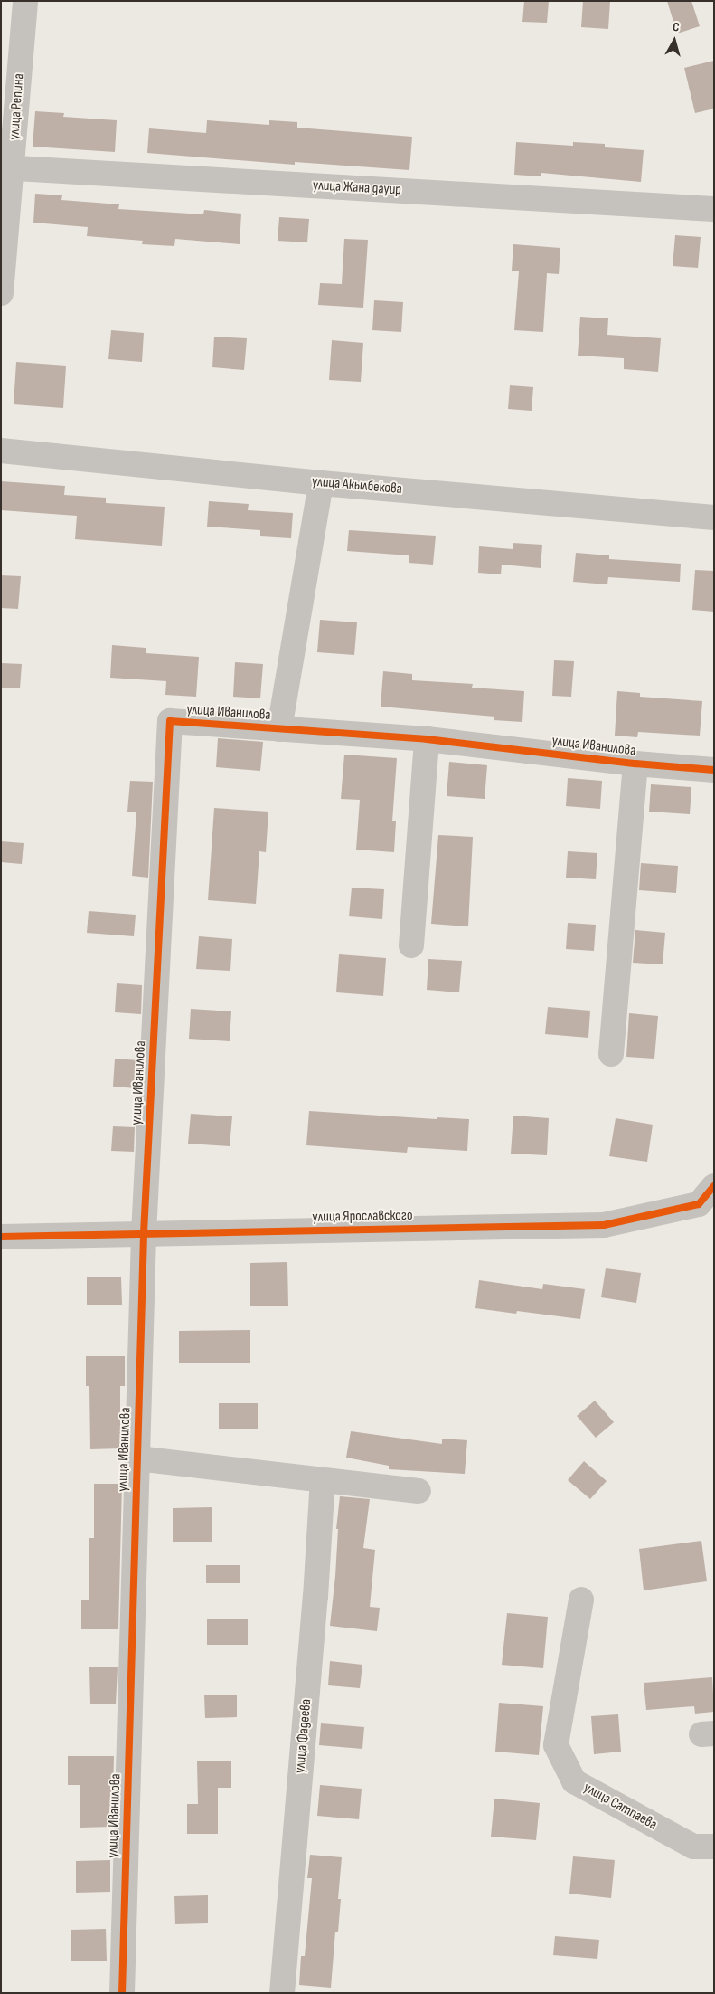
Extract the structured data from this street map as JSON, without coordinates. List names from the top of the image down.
{
  "streets": {
    "street": [
      "улица Репина",
      "улица Жана дауир",
      "улица Акылбекова",
      "улица Иванилова",
      "улица Ярославского",
      "улица Фадеева",
      "улица Сатпаева"
    ]
  },
  "crossings": [
    ["улица Репина", "улица Жана дауир"],
    ["улица Иванилова", "улица Ярославского"]
  ],
  "north": "top"
}
